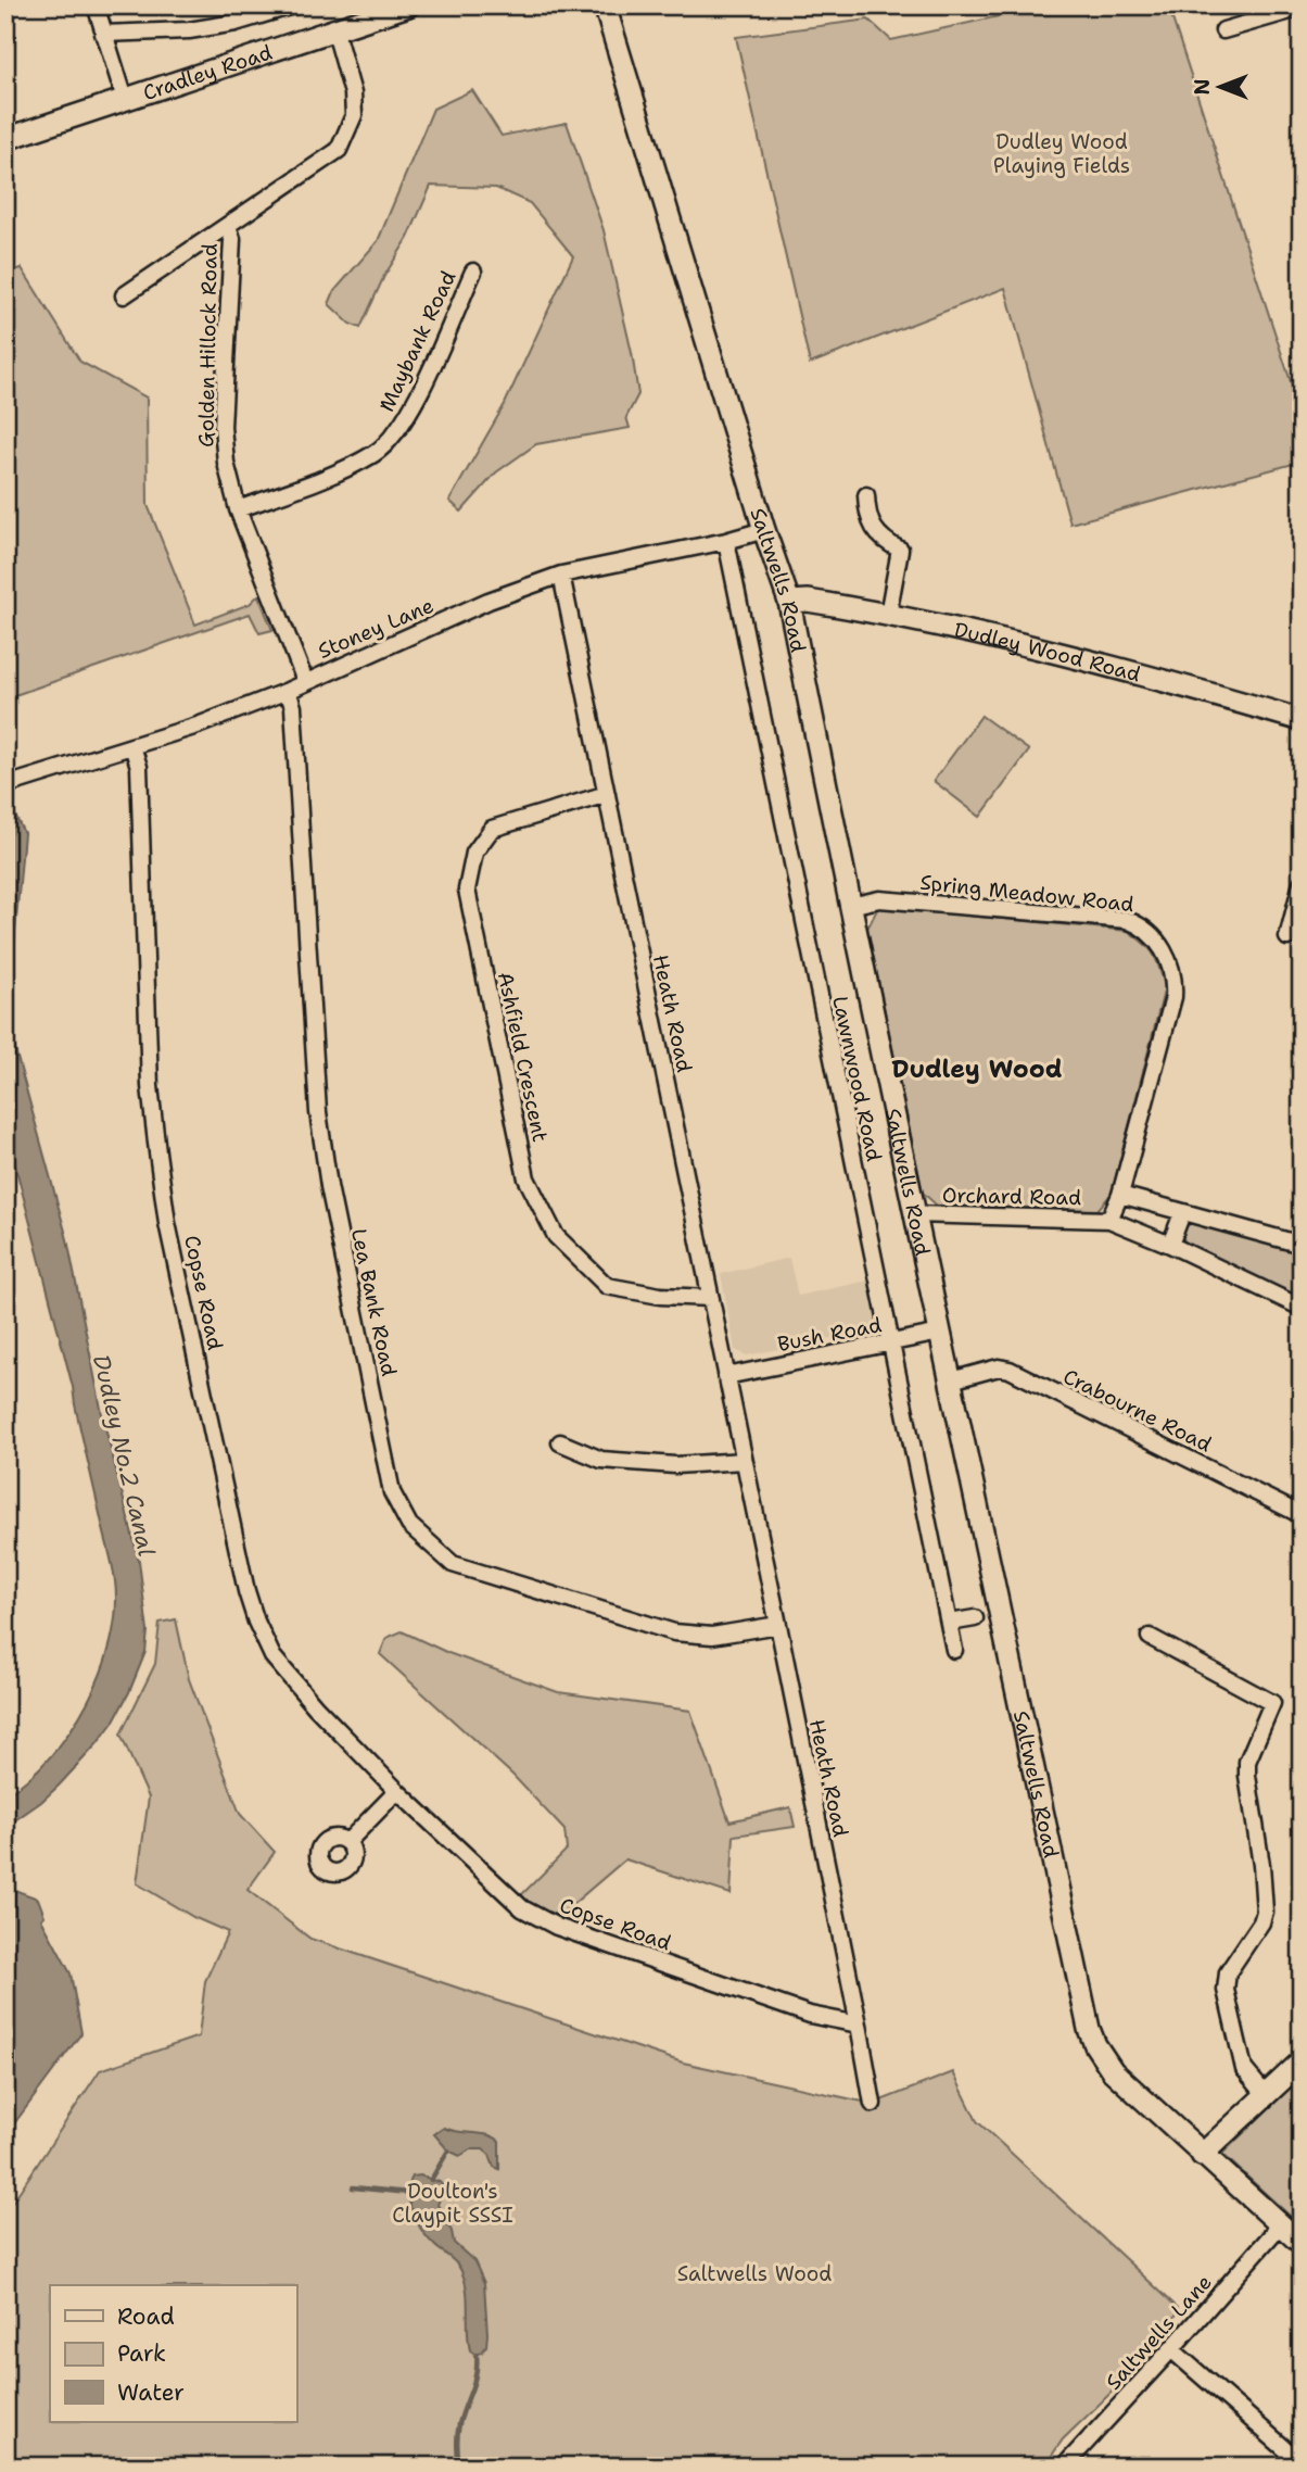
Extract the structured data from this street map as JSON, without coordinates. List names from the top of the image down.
{
  "streets": {
    "street": [
      "Cradley Road",
      "Maybank Road",
      "Golden Hillock Road",
      "Saltwells Road",
      "Stoney Lane",
      "Dudley Wood Road",
      "Spring Meadow Road",
      "Heath Road",
      "Ashfield Crescent",
      "Lawnwood Road",
      "Orchard Road",
      "Copse Road",
      "Lea Bank Road",
      "Bush Road",
      "Crabourne Road",
      "Saltwells Lane"
    ]
  },
  "crossings": [
    ["Cradley Road", "Golden Hillock Road"],
    ["Maybank Road", "Golden Hillock Road"],
    ["Golden Hillock Road", "Stoney Lane"],
    ["Saltwells Road", "Stoney Lane"],
    ["Saltwells Road", "Dudley Wood Road"],
    ["Saltwells Road", "Spring Meadow Road"],
    ["Saltwells Road", "Orchard Road"],
    ["Saltwells Road", "Bush Road"],
    ["Saltwells Road", "Crabourne Road"],
    ["Saltwells Road", "Saltwells Lane"],
    ["Stoney Lane", "Heath Road"],
    ["Stoney Lane", "Lawnwood Road"],
    ["Stoney Lane", "Copse Road"],
    ["Stoney Lane", "Lea Bank Road"],
    ["Spring Meadow Road", "Orchard Road"],
    ["Heath Road", "Ashfield Crescent"],
    ["Heath Road", "Copse Road"],
    ["Heath Road", "Lea Bank Road"],
    ["Heath Road", "Bush Road"],
    ["Lawnwood Road", "Bush Road"]
  ],
  "districts": ["Dudley Wood"],
  "water": ["Dudley No.2 Canal"],
  "parks": ["Dudley Wood Playing Fields", "Doulton's Claypit SSSI", "Saltwells Wood"],
  "legend": ["Road", "Park", "Water"],
  "north": "left"
}
